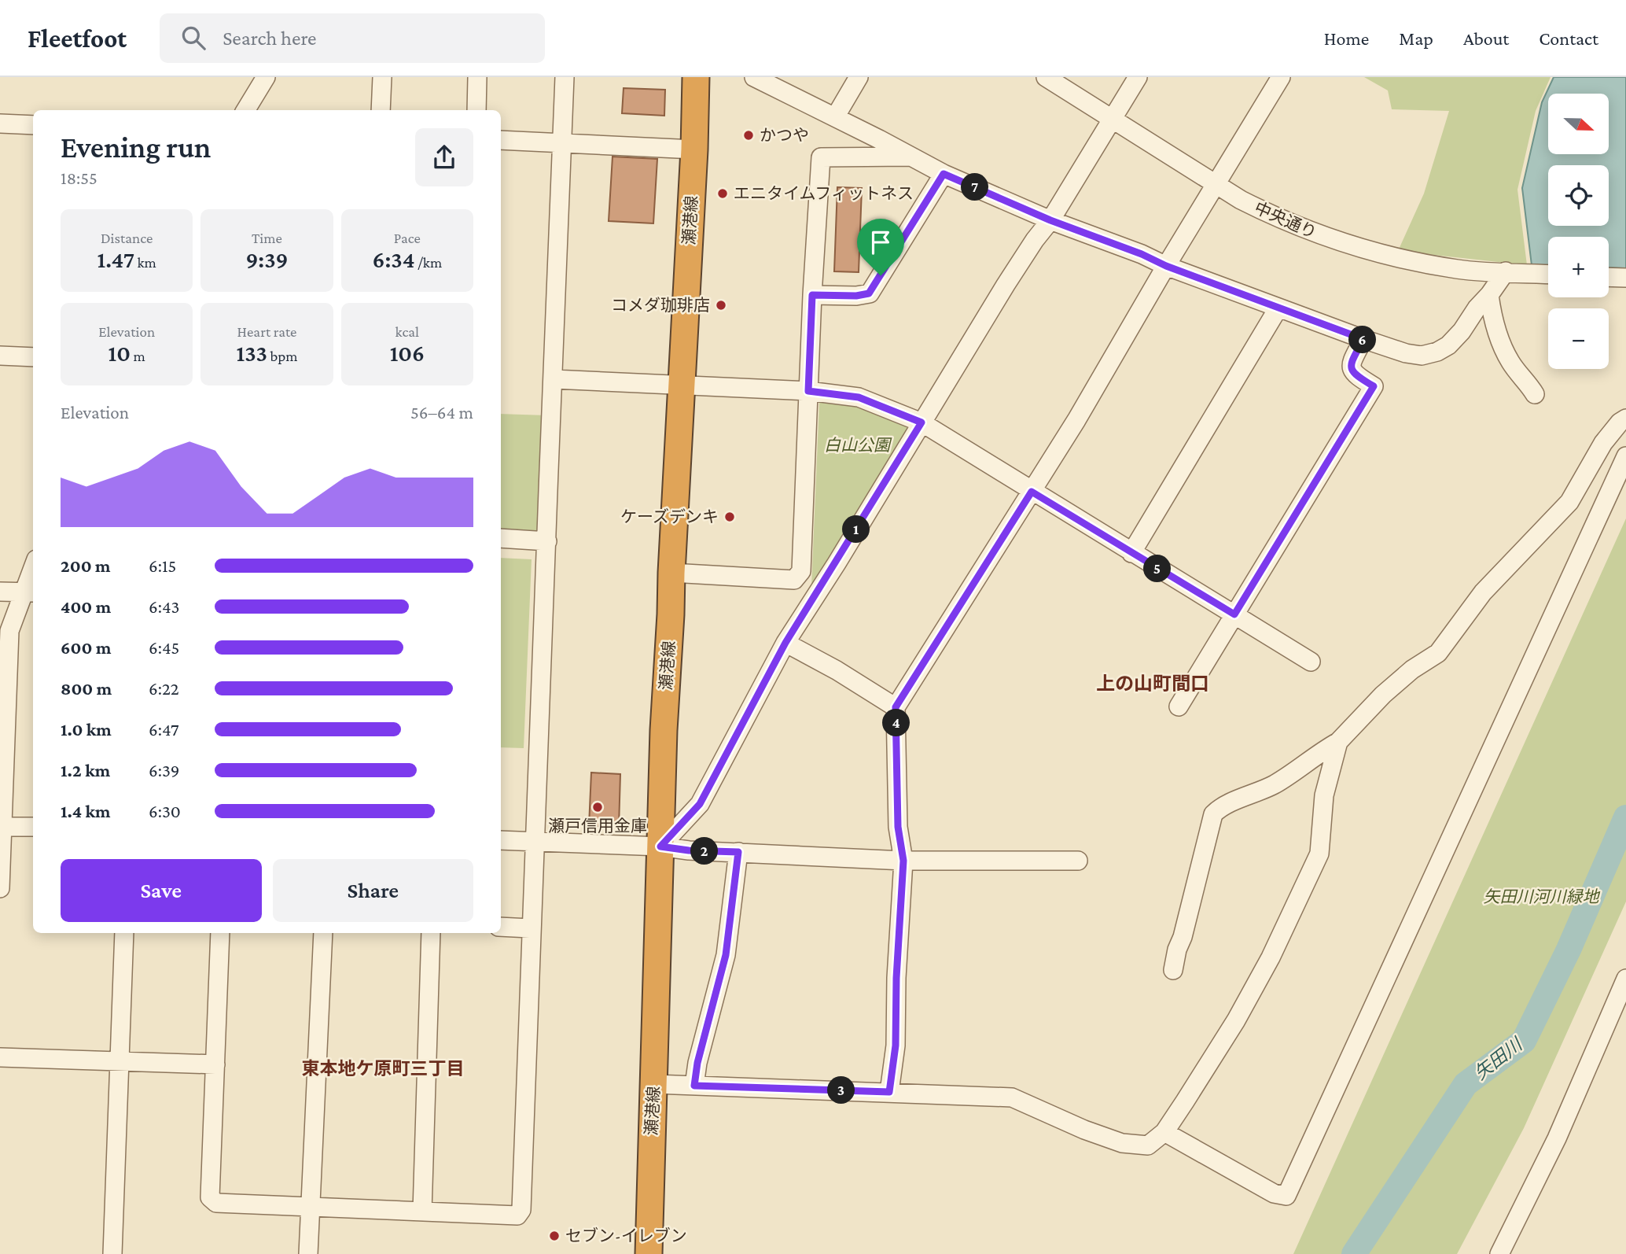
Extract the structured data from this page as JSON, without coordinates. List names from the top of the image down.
{
  "streets": {
    "highway": ["瀬港線"],
    "street": ["中央通り"]
  },
  "districts": ["上の山町間口", "東本地ケ原町三丁目"],
  "water": ["矢田川"],
  "parks": ["白山公園", "矢田川河川緑地"],
  "places": [
    "かつや",
    "エニタイムフィットネス",
    "コメダ珈琲店",
    "ケーズデンキ",
    "瀬戸信用金庫",
    "セブン-イレブン"
  ],
  "north": "right",
  "page": {
    "header": "Fleetfoot",
    "search": "Search here",
    "nav": [
      "Home",
      "Map",
      "About",
      "Contact"
    ],
    "map_buttons": ["+", "−"],
    "heading": ["Evening run", "18:55"],
    "pins": [
      "7",
      "6",
      "1",
      "5",
      "4",
      "2",
      "3"
    ],
    "stats": [
      ["Distance", "1.47 km"],
      ["Time", "9:39"],
      ["Pace", "6:34 /km"],
      ["Elevation", "10 m"],
      ["Heart rate", "133 bpm"],
      ["kcal", "106"]
    ],
    "chart": ["Elevation", "56–64 m"],
    "list": [
      {
        "name": "200 m",
        "note": "6:15"
      },
      {
        "name": "400 m",
        "note": "6:43"
      },
      {
        "name": "600 m",
        "note": "6:45"
      },
      {
        "name": "800 m",
        "note": "6:22"
      },
      {
        "name": "1.0 km",
        "note": "6:47"
      },
      {
        "name": "1.2 km",
        "note": "6:39"
      },
      {
        "name": "1.4 km",
        "note": "6:30"
      }
    ],
    "buttons": ["Save", "Share"]
  }
}
